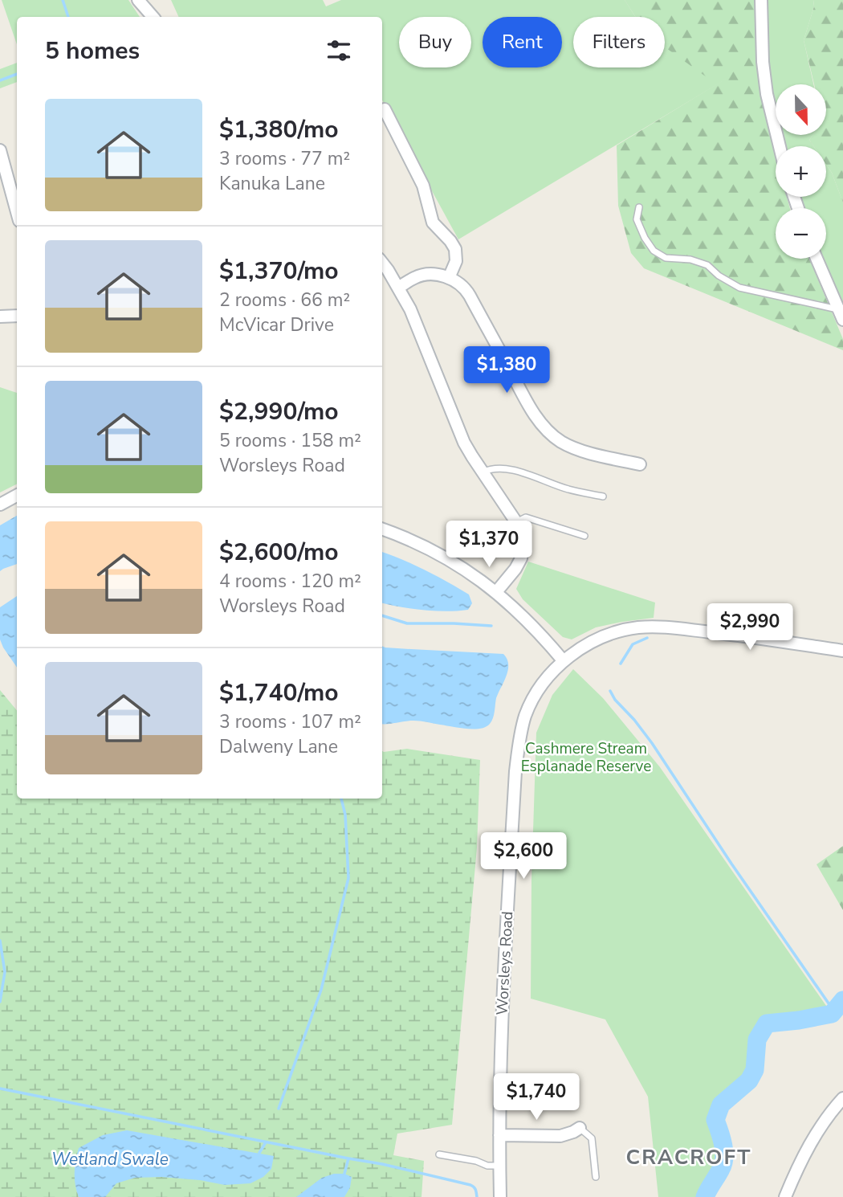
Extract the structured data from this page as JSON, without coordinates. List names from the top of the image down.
{
  "streets": {
    "street": ["Worsleys Road"]
  },
  "districts": ["CRACROFT"],
  "water": ["Wetland Swale"],
  "parks": ["Cashmere Stream Esplanade Reserve"],
  "north": "bottom",
  "page": {
    "chip": ["Buy", "Rent", "Filters"],
    "heading": "5 homes",
    "map_buttons": ["+", "−"],
    "list": [
      {
        "name": "$1,380/mo",
        "note": "3 rooms · 77 m² · Kanuka Lane"
      },
      {
        "name": "$1,370/mo",
        "note": "2 rooms · 66 m² · McVicar Drive"
      },
      {
        "name": "$2,990/mo",
        "note": "5 rooms · 158 m² · Worsleys Road"
      },
      {
        "name": "$2,600/mo",
        "note": "4 rooms · 120 m² · Worsleys Road"
      },
      {
        "name": "$1,740/mo",
        "note": "3 rooms · 107 m² · Dalweny Lane"
      }
    ],
    "price": [
      "$1,380",
      "$1,370",
      "$2,990",
      "$2,600",
      "$1,740"
    ]
  }
}
